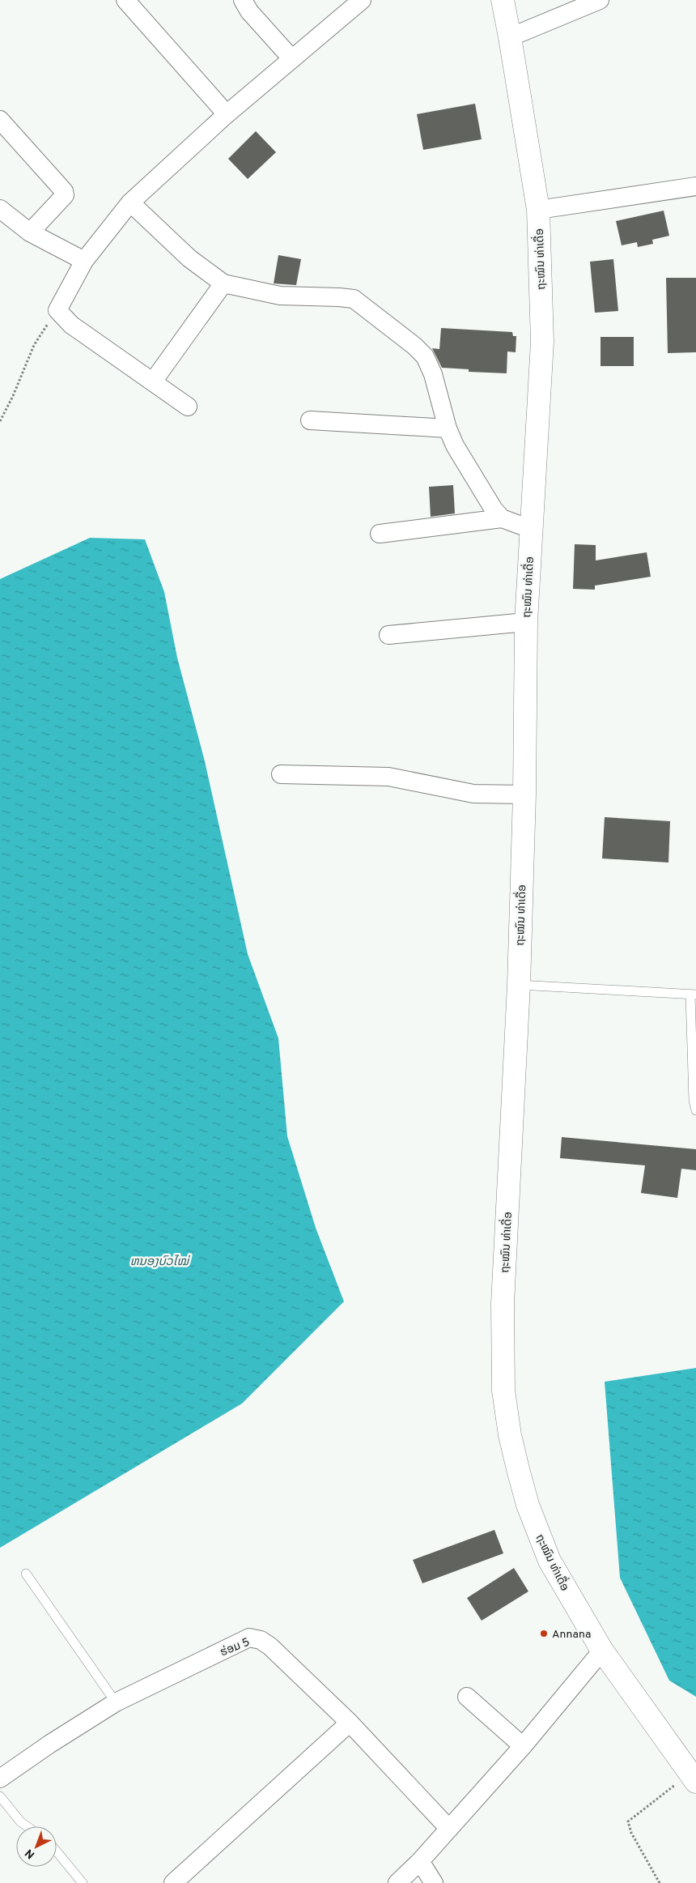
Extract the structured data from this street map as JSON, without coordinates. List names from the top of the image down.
{
  "streets": {
    "main road": ["ຖະໝົນ ທ່າເດື່ອ"],
    "street": ["ຮ່ອມ 5"]
  },
  "water": ["ຫນອງບົວໄໝ່"],
  "places": ["Annana"],
  "north": "bottom left"
}
